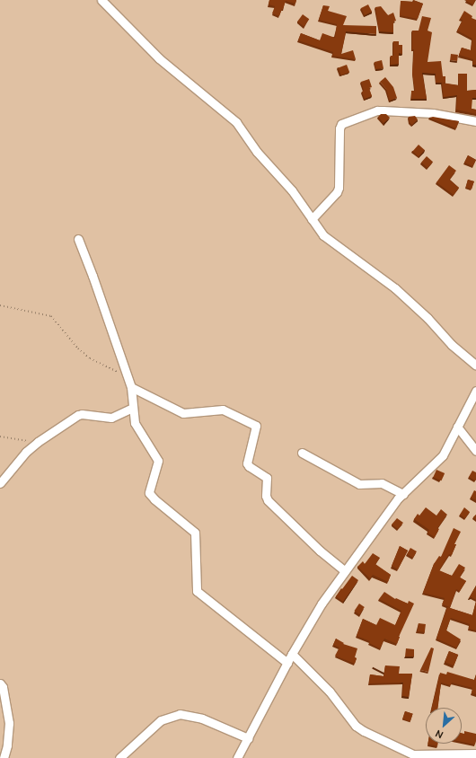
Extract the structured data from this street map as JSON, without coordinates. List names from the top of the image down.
{
  "north": "bottom left"
}
